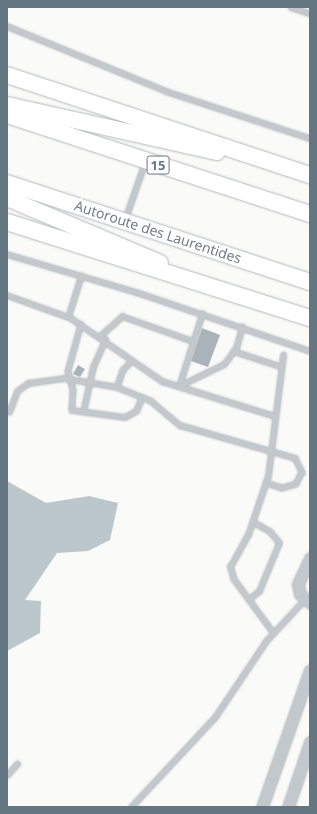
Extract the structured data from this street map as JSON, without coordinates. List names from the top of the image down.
{
  "streets": {
    "highway": ["15", "Autoroute des Laurentides"]
  }
}
